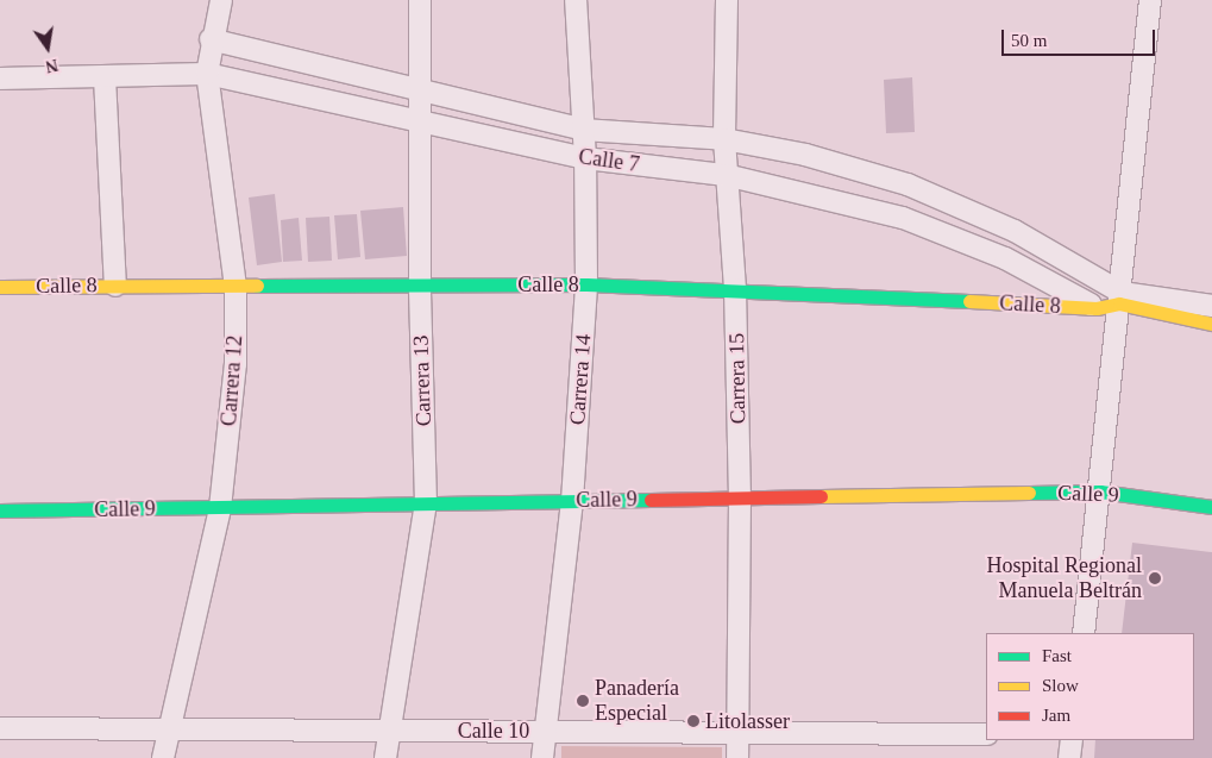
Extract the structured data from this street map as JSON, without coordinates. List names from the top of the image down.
{
  "streets": {
    "street": [
      "Calle 7",
      "Calle 8",
      "Carrera 15",
      "Carrera 14",
      "Carrera 12",
      "Carrera 13",
      "Calle 9",
      "Calle 10"
    ]
  },
  "crossings": [
    ["Calle 7", "Calle 8"],
    ["Calle 7", "Carrera 15"],
    ["Calle 7", "Carrera 14"],
    ["Calle 7", "Carrera 12"],
    ["Calle 7", "Carrera 13"],
    ["Calle 8", "Carrera 15"],
    ["Calle 8", "Carrera 14"],
    ["Calle 8", "Carrera 12"],
    ["Calle 8", "Carrera 13"],
    ["Carrera 15", "Calle 9"],
    ["Carrera 15", "Calle 10"],
    ["Carrera 14", "Calle 9"],
    ["Carrera 14", "Calle 10"],
    ["Carrera 12", "Calle 9"],
    ["Carrera 12", "Calle 10"],
    ["Carrera 13", "Calle 9"],
    ["Carrera 13", "Calle 10"]
  ],
  "places": ["Hospital Regional Manuela Beltrán", "Panadería Especial", "Litolasser"],
  "legend": ["Fast", "Slow", "Jam"],
  "scale_bar": "50 m",
  "north": "bottom"
}
